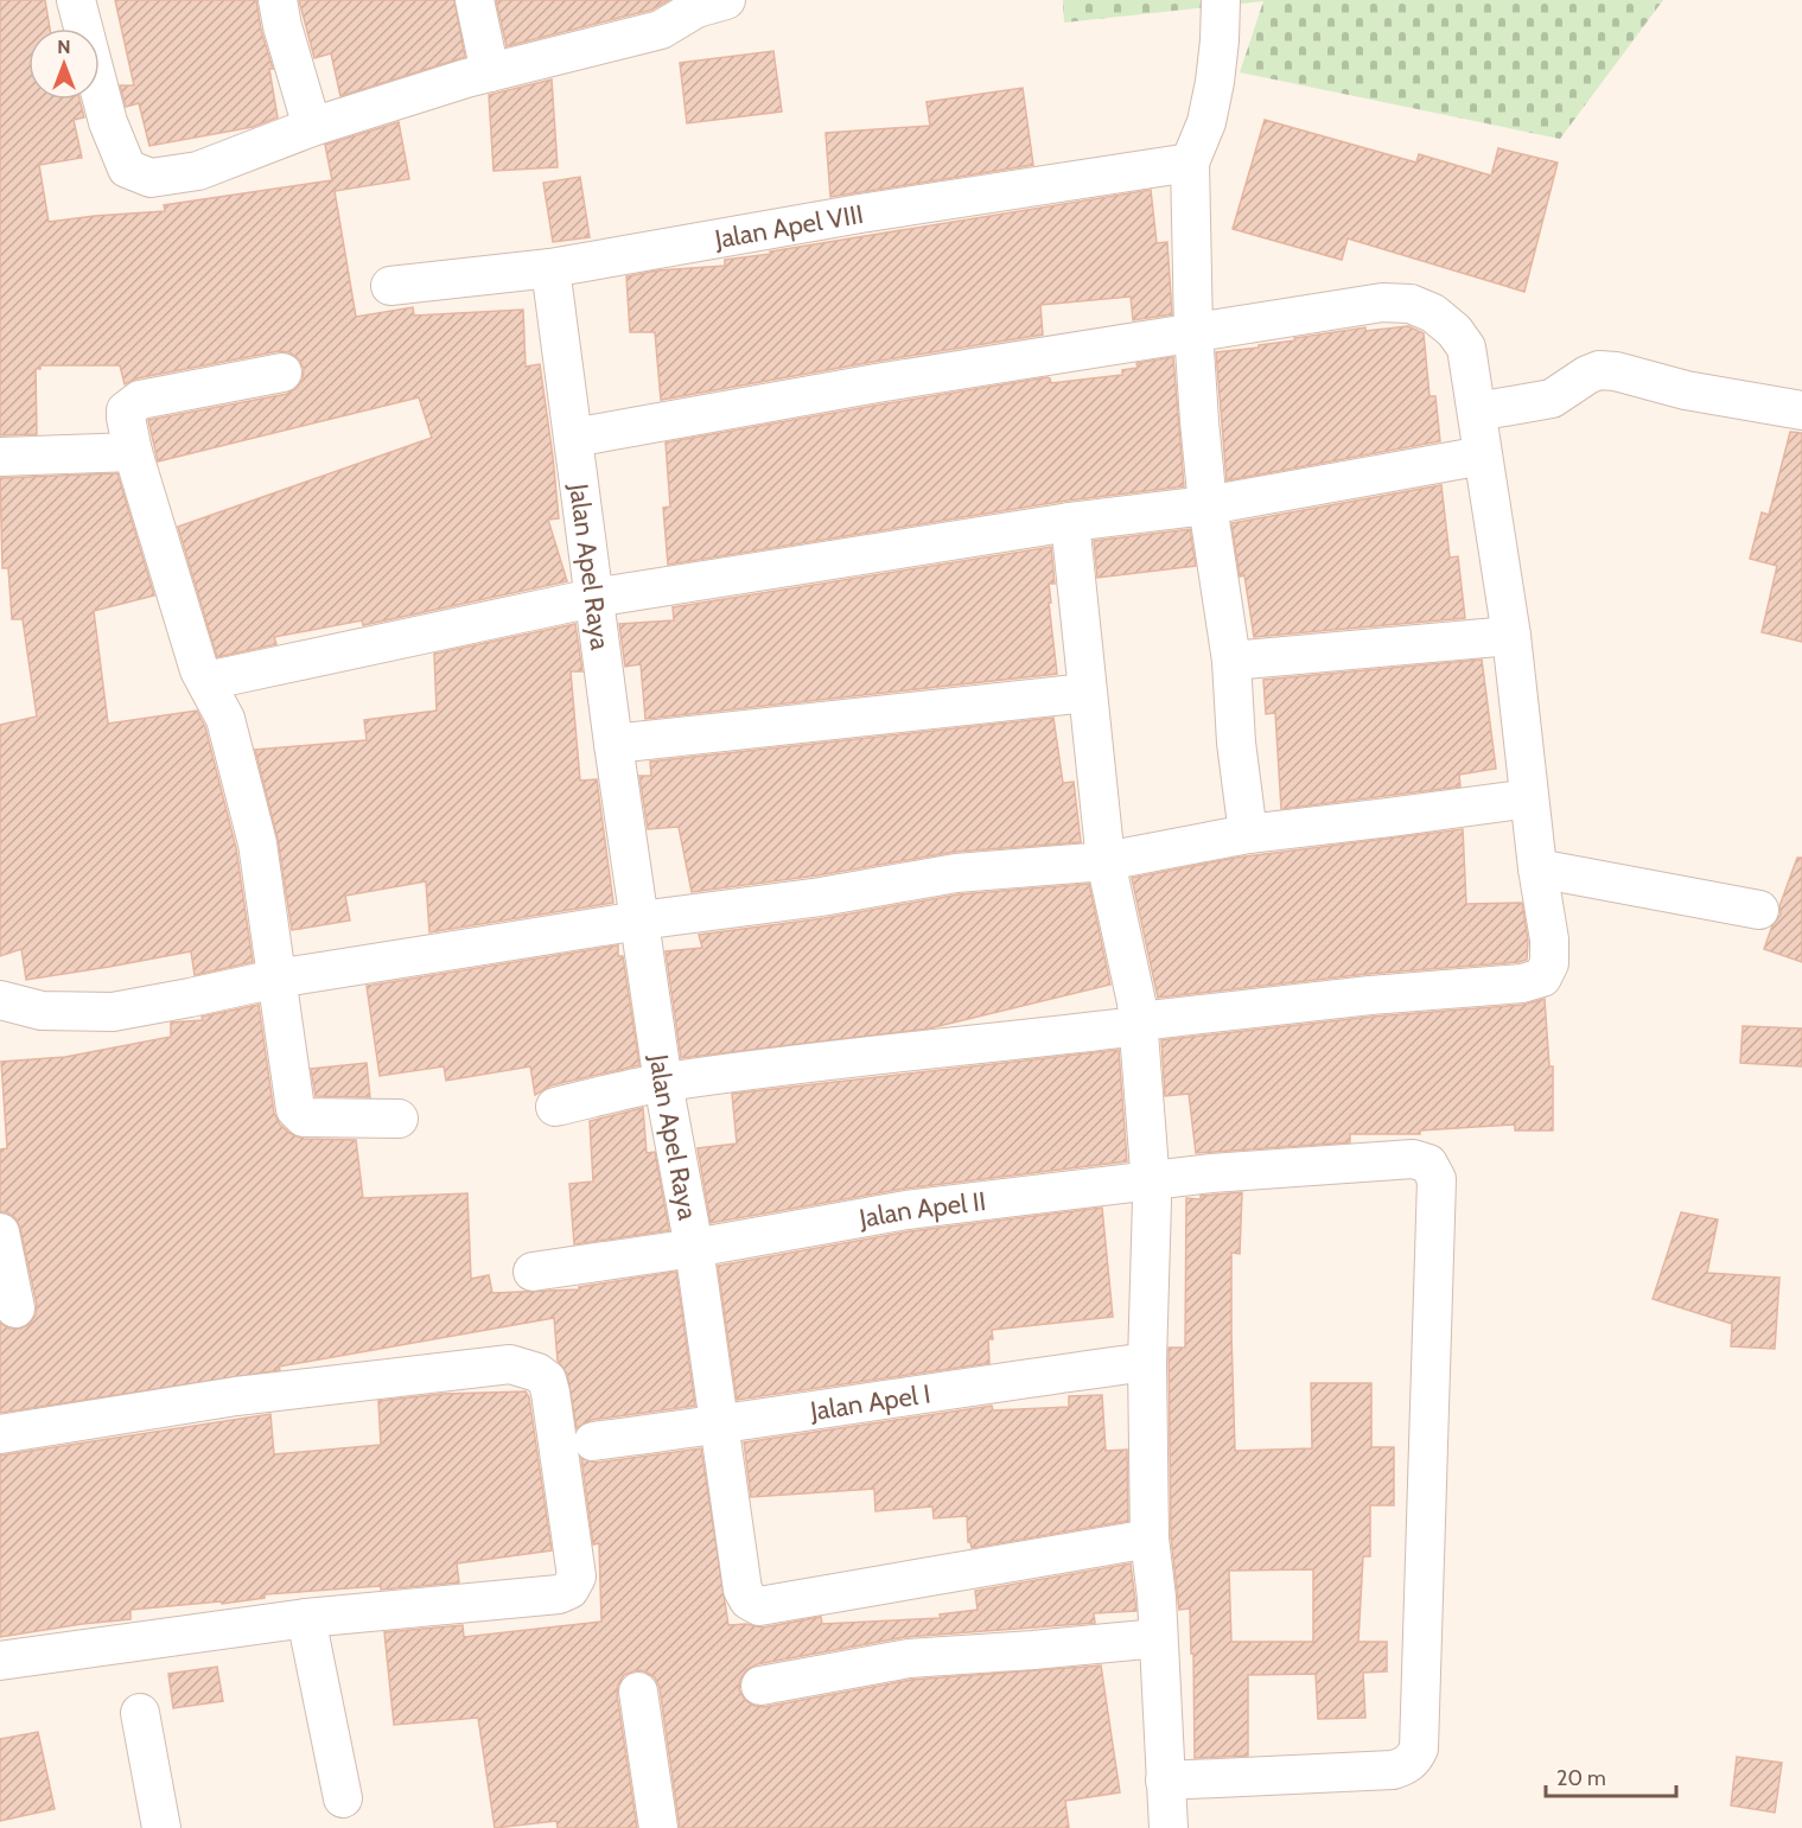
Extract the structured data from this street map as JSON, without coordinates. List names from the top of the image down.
{
  "streets": {
    "street": [
      "Jalan Apel VIII",
      "Jalan Apel Raya",
      "Jalan Apel II",
      "Jalan Apel I"
    ]
  },
  "crossings": [
    ["Jalan Apel VIII", "Jalan Apel Raya"],
    ["Jalan Apel Raya", "Jalan Apel II"],
    ["Jalan Apel Raya", "Jalan Apel I"]
  ],
  "scale_bar": "20 m",
  "north": "top"
}
